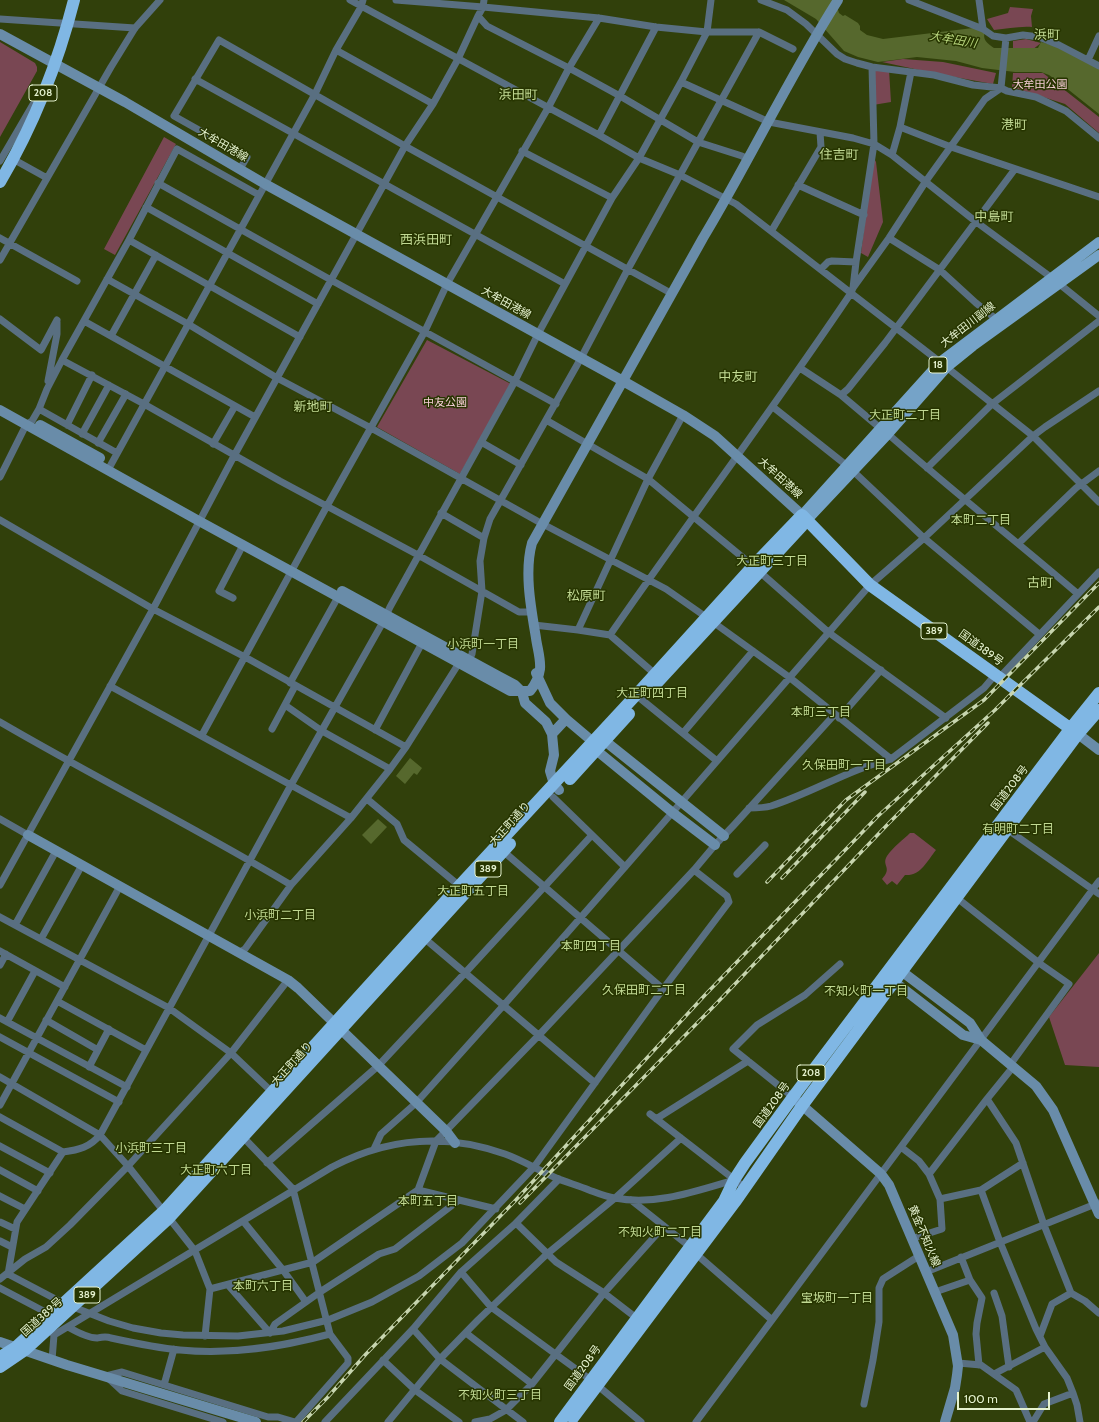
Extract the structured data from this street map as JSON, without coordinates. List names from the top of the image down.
{
  "streets": {
    "highway": [
      "208",
      "389",
      "国道389号",
      "国道208号",
      "大正町通り"
    ],
    "main road": ["大牟田川副線", "18"],
    "street": ["大牟田港線", "黄金不知火線"]
  },
  "crossings": [
    ["大牟田港線", "大牟田川副線"],
    ["大牟田港線", "国道389号"],
    ["大牟田港線", "大正町通り"],
    ["大牟田川副線", "国道389号"],
    ["大牟田川副線", "大正町通り"],
    ["国道389号", "国道208号"],
    ["国道389号", "大正町通り"],
    ["国道208号", "黄金不知火線"]
  ],
  "districts": [
    "浜町",
    "浜田町",
    "港町",
    "住吉町",
    "中島町",
    "西浜田町",
    "中友町",
    "新地町",
    "大正町二丁目",
    "本町二丁目",
    "大正町三丁目",
    "古町",
    "松原町",
    "小浜町一丁目",
    "大正町四丁目",
    "本町三丁目",
    "久保田町一丁目",
    "有明町二丁目",
    "大正町五丁目",
    "小浜町二丁目",
    "本町四丁目",
    "久保田町二丁目",
    "不知火町一丁目",
    "小浜町三丁目",
    "大正町六丁目",
    "本町五丁目",
    "不知火町二丁目",
    "本町六丁目",
    "宝坂町一丁目",
    "不知火町三丁目"
  ],
  "water": ["大牟田川"],
  "parks": ["大牟田公園", "中友公園"],
  "scale_bar": "100 m"
}
